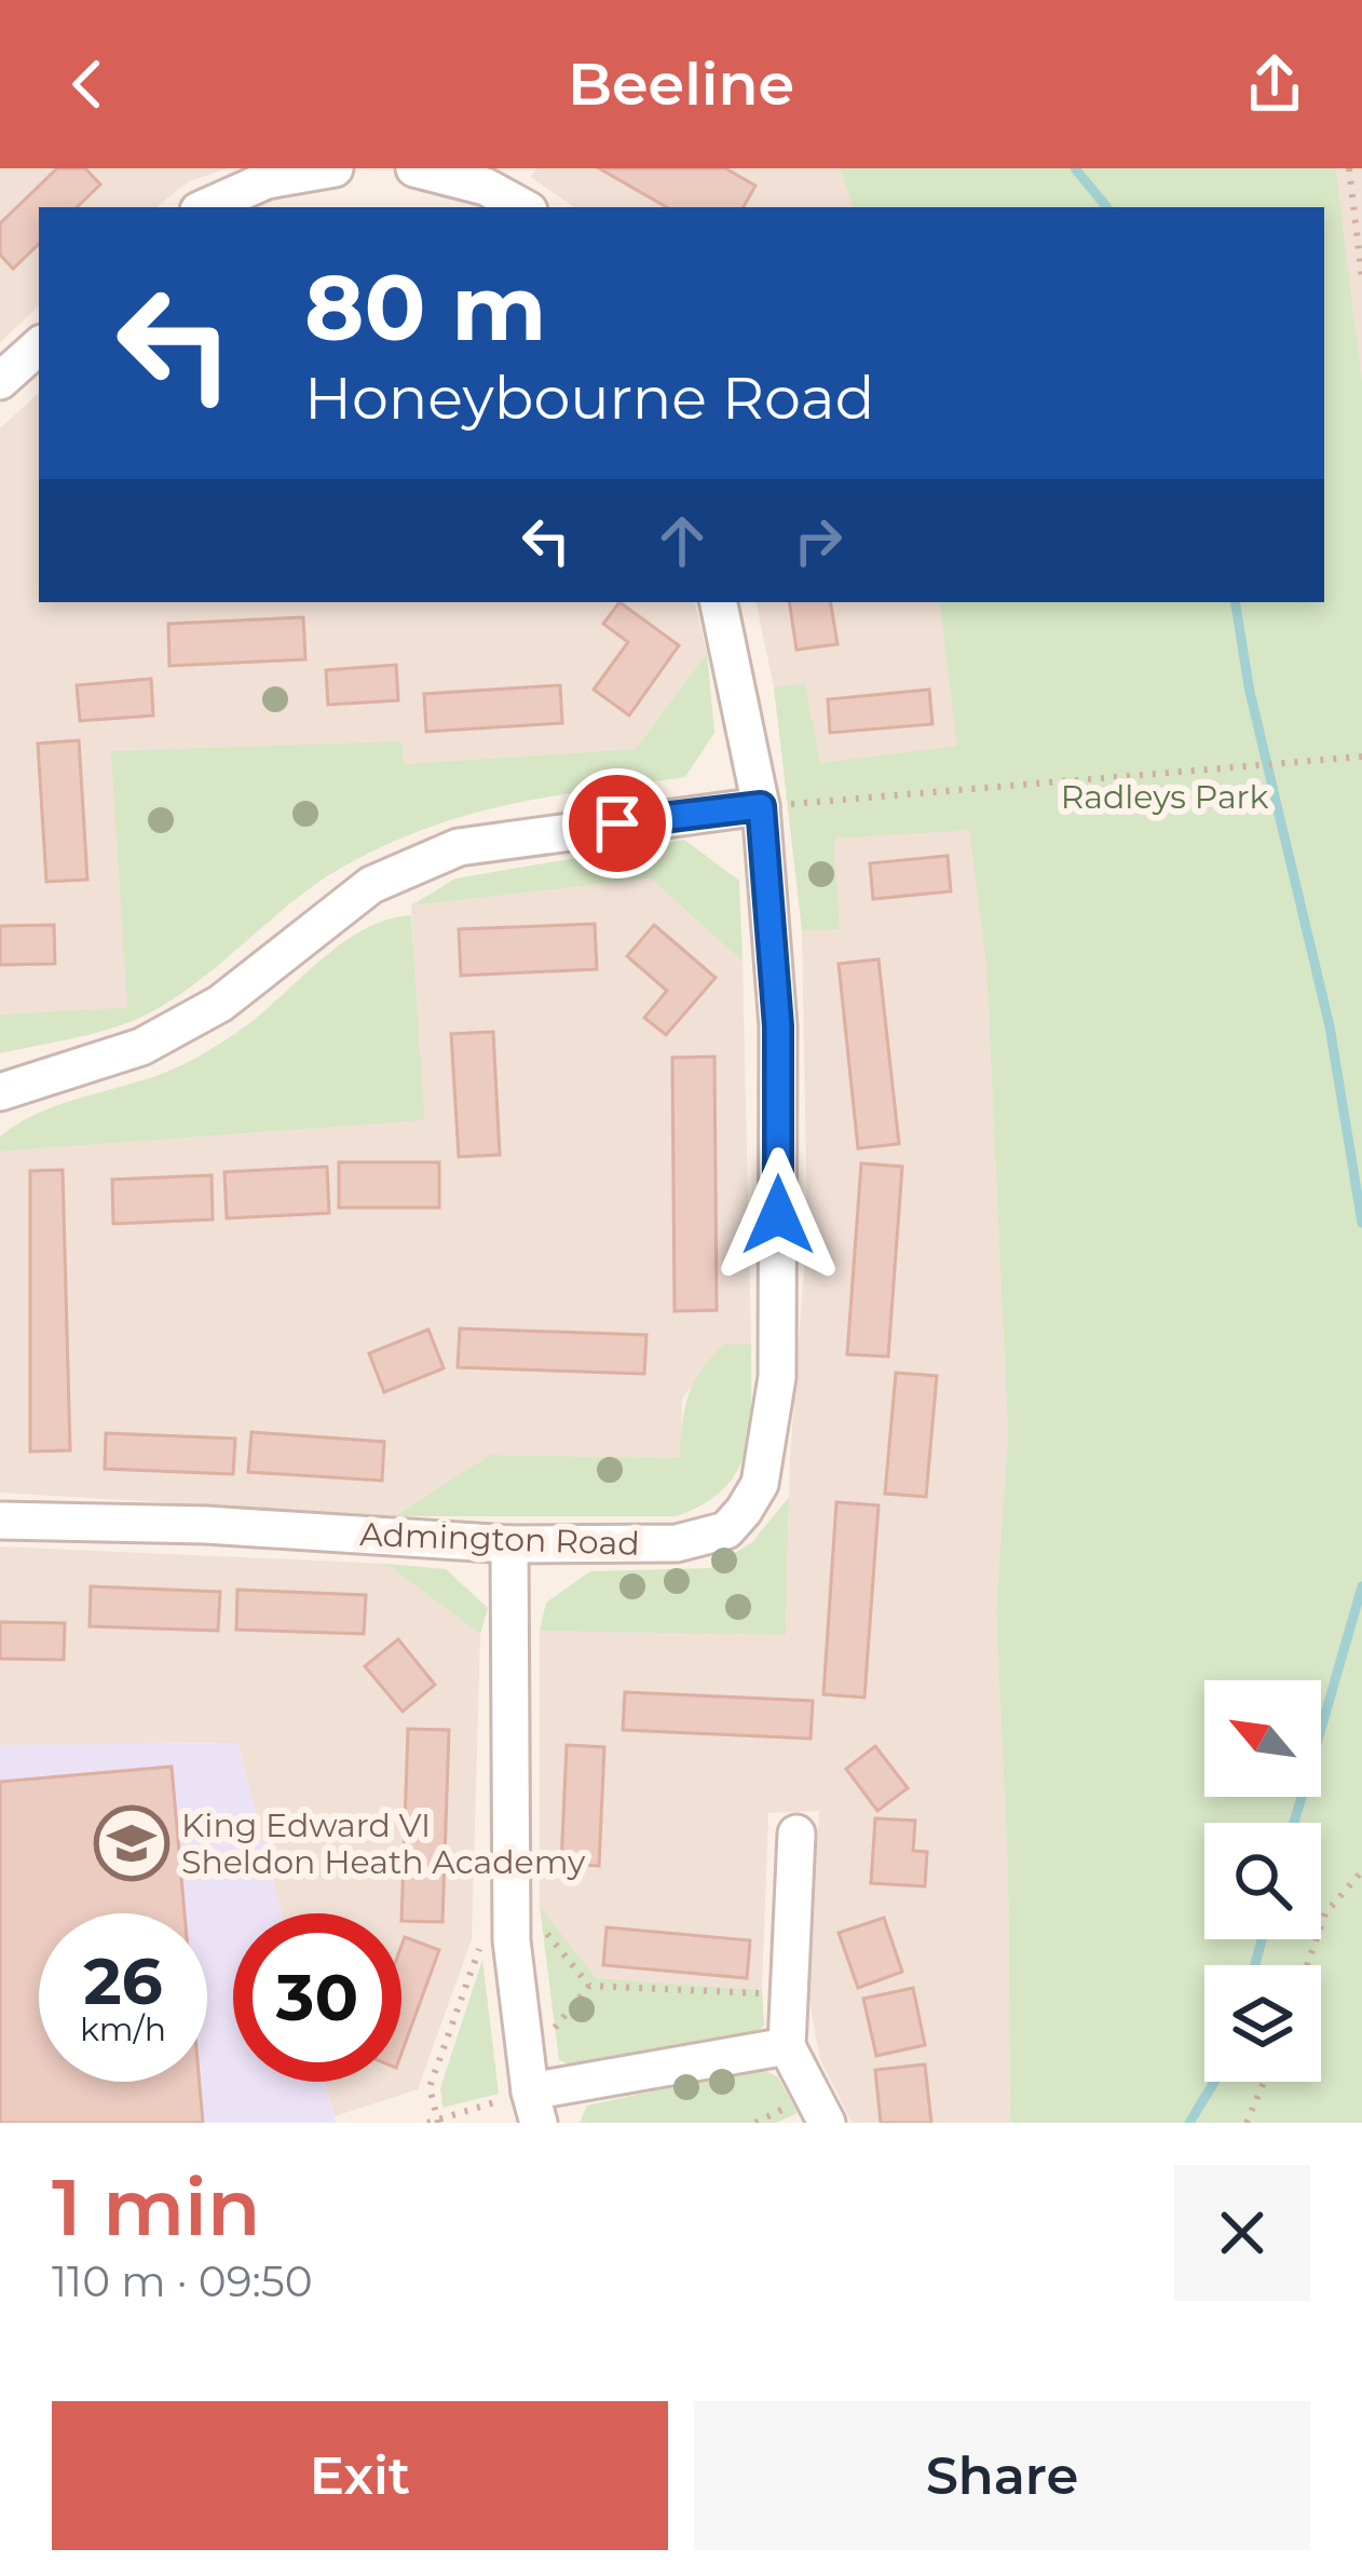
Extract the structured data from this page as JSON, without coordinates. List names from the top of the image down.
{
  "streets": {
    "street": ["Admington Road"]
  },
  "parks": ["Radleys Park"],
  "places": {
    "school or university": ["King Edward VI Sheldon Heath Academy"]
  },
  "north": "top left",
  "page": {
    "header": "Beeline",
    "turn": ["80 m", "Honeybourne Road"],
    "speed": "26 km/h",
    "limit": "30",
    "heading": ["1 min", "110 m · 09:50"],
    "buttons": ["Exit", "Share"]
  }
}
